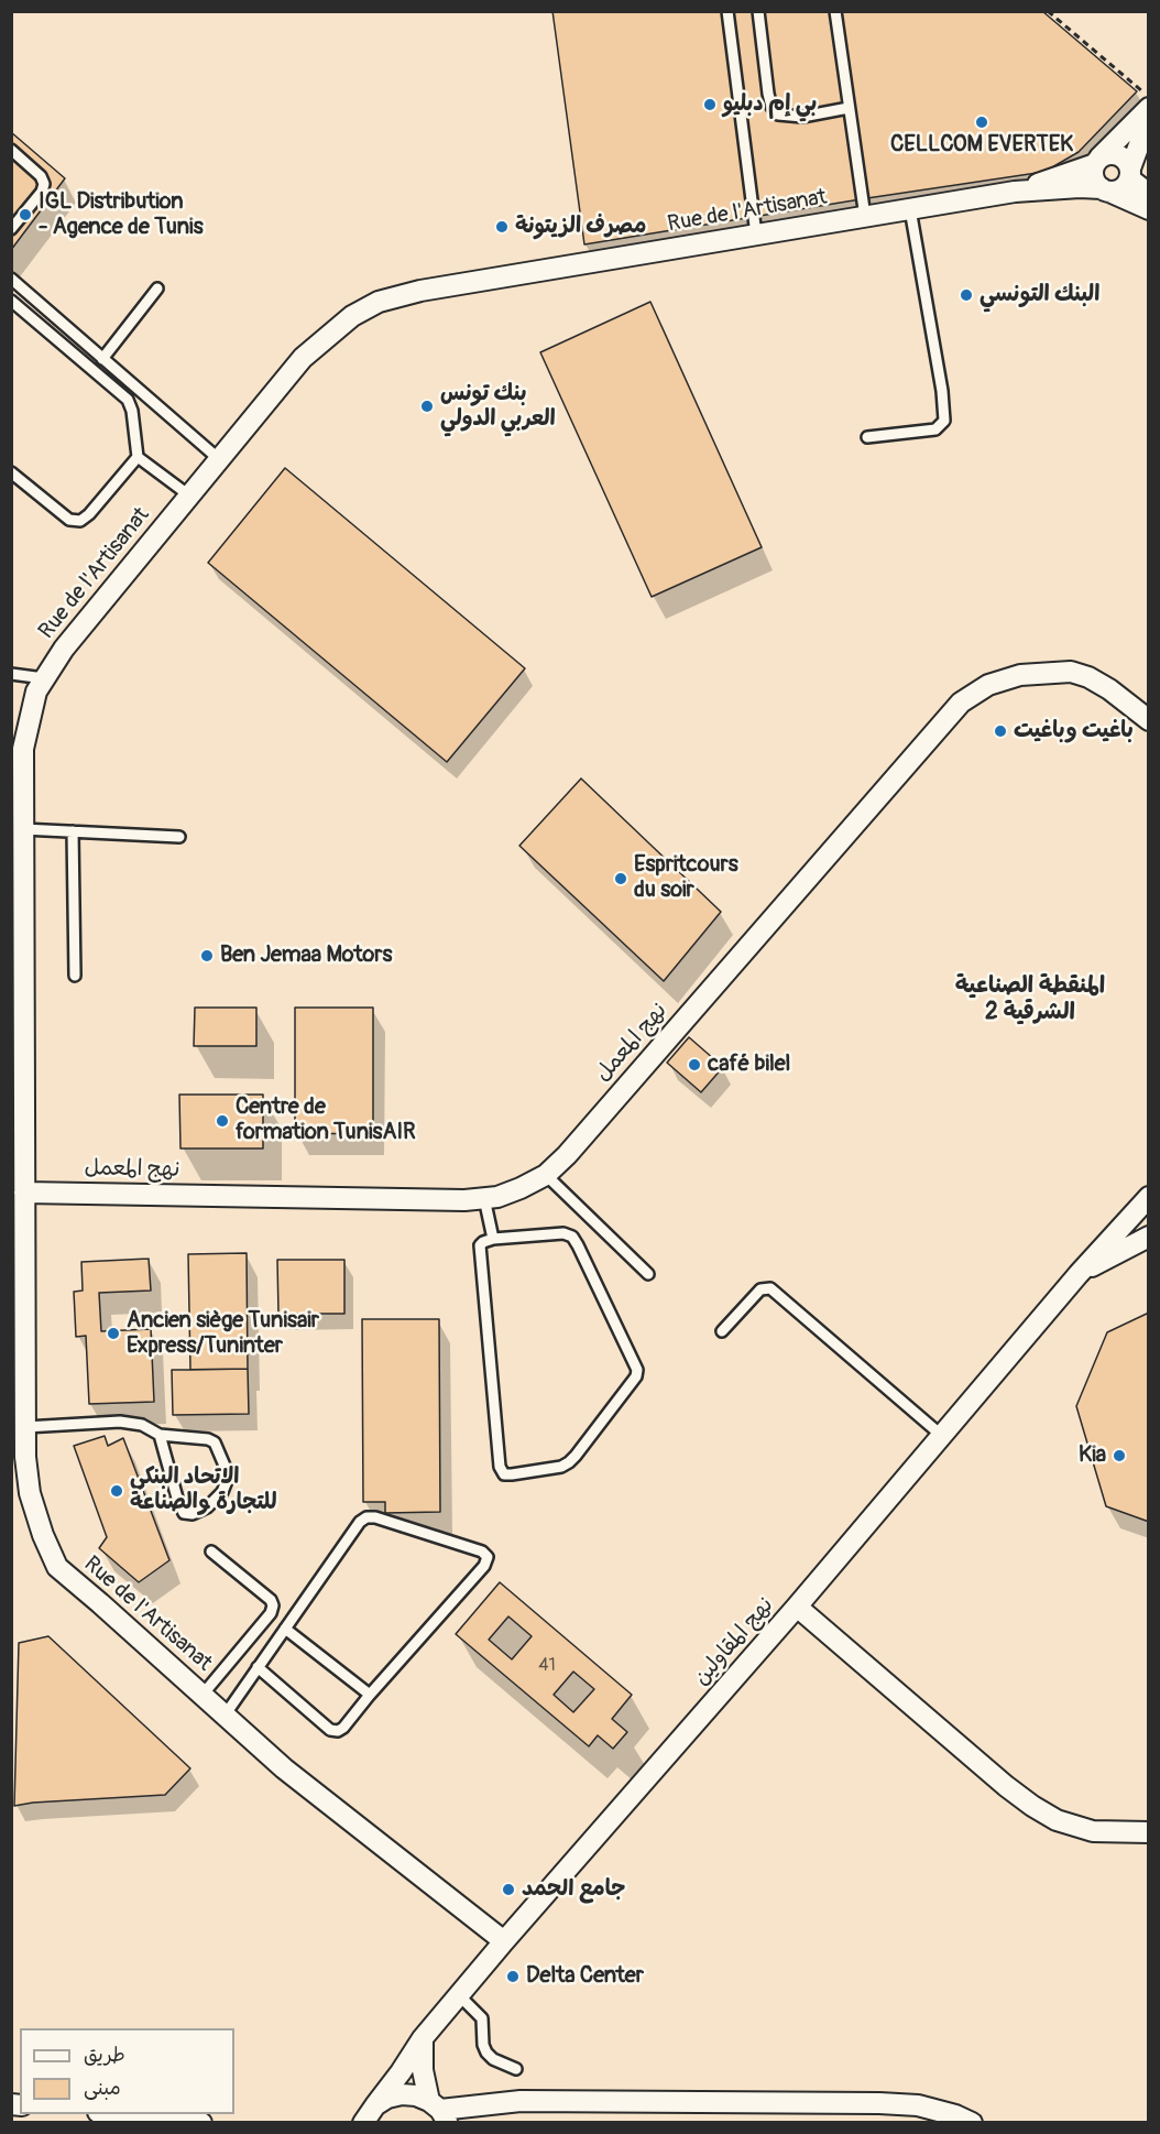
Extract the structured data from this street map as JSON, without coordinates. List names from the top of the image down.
{
  "streets": {
    "street": ["Rue de l'Artisanat", "نهج المعمل", "نهج المقاولين"]
  },
  "crossings": [
    ["Rue de l'Artisanat", "نهج المعمل"],
    ["Rue de l'Artisanat", "نهج المقاولين"]
  ],
  "districts": ["المنقطة الصناعية الشرقية 2"],
  "places": [
    "بي إم دبليو",
    "CELLCOM EVERTEK",
    "IGL Distribution - Agence de Tunis",
    "مصرف الزيتونة",
    "البنك التونسي",
    "بنك تونس العربي الدولي",
    "باغيت وباغيت",
    "Espritcours du soir",
    "Ben Jemaa Motors",
    "café bilel",
    "Centre de formation TunisAIR",
    "Ancien siège Tunisair Express/Tuninter",
    "Kia",
    "الاتحاد البنكي للتجارة والصناعة",
    "جامع الحمد",
    "Delta Center"
  ],
  "house_numbers": ["41"],
  "legend": ["طريق", "مبنى"]
}
